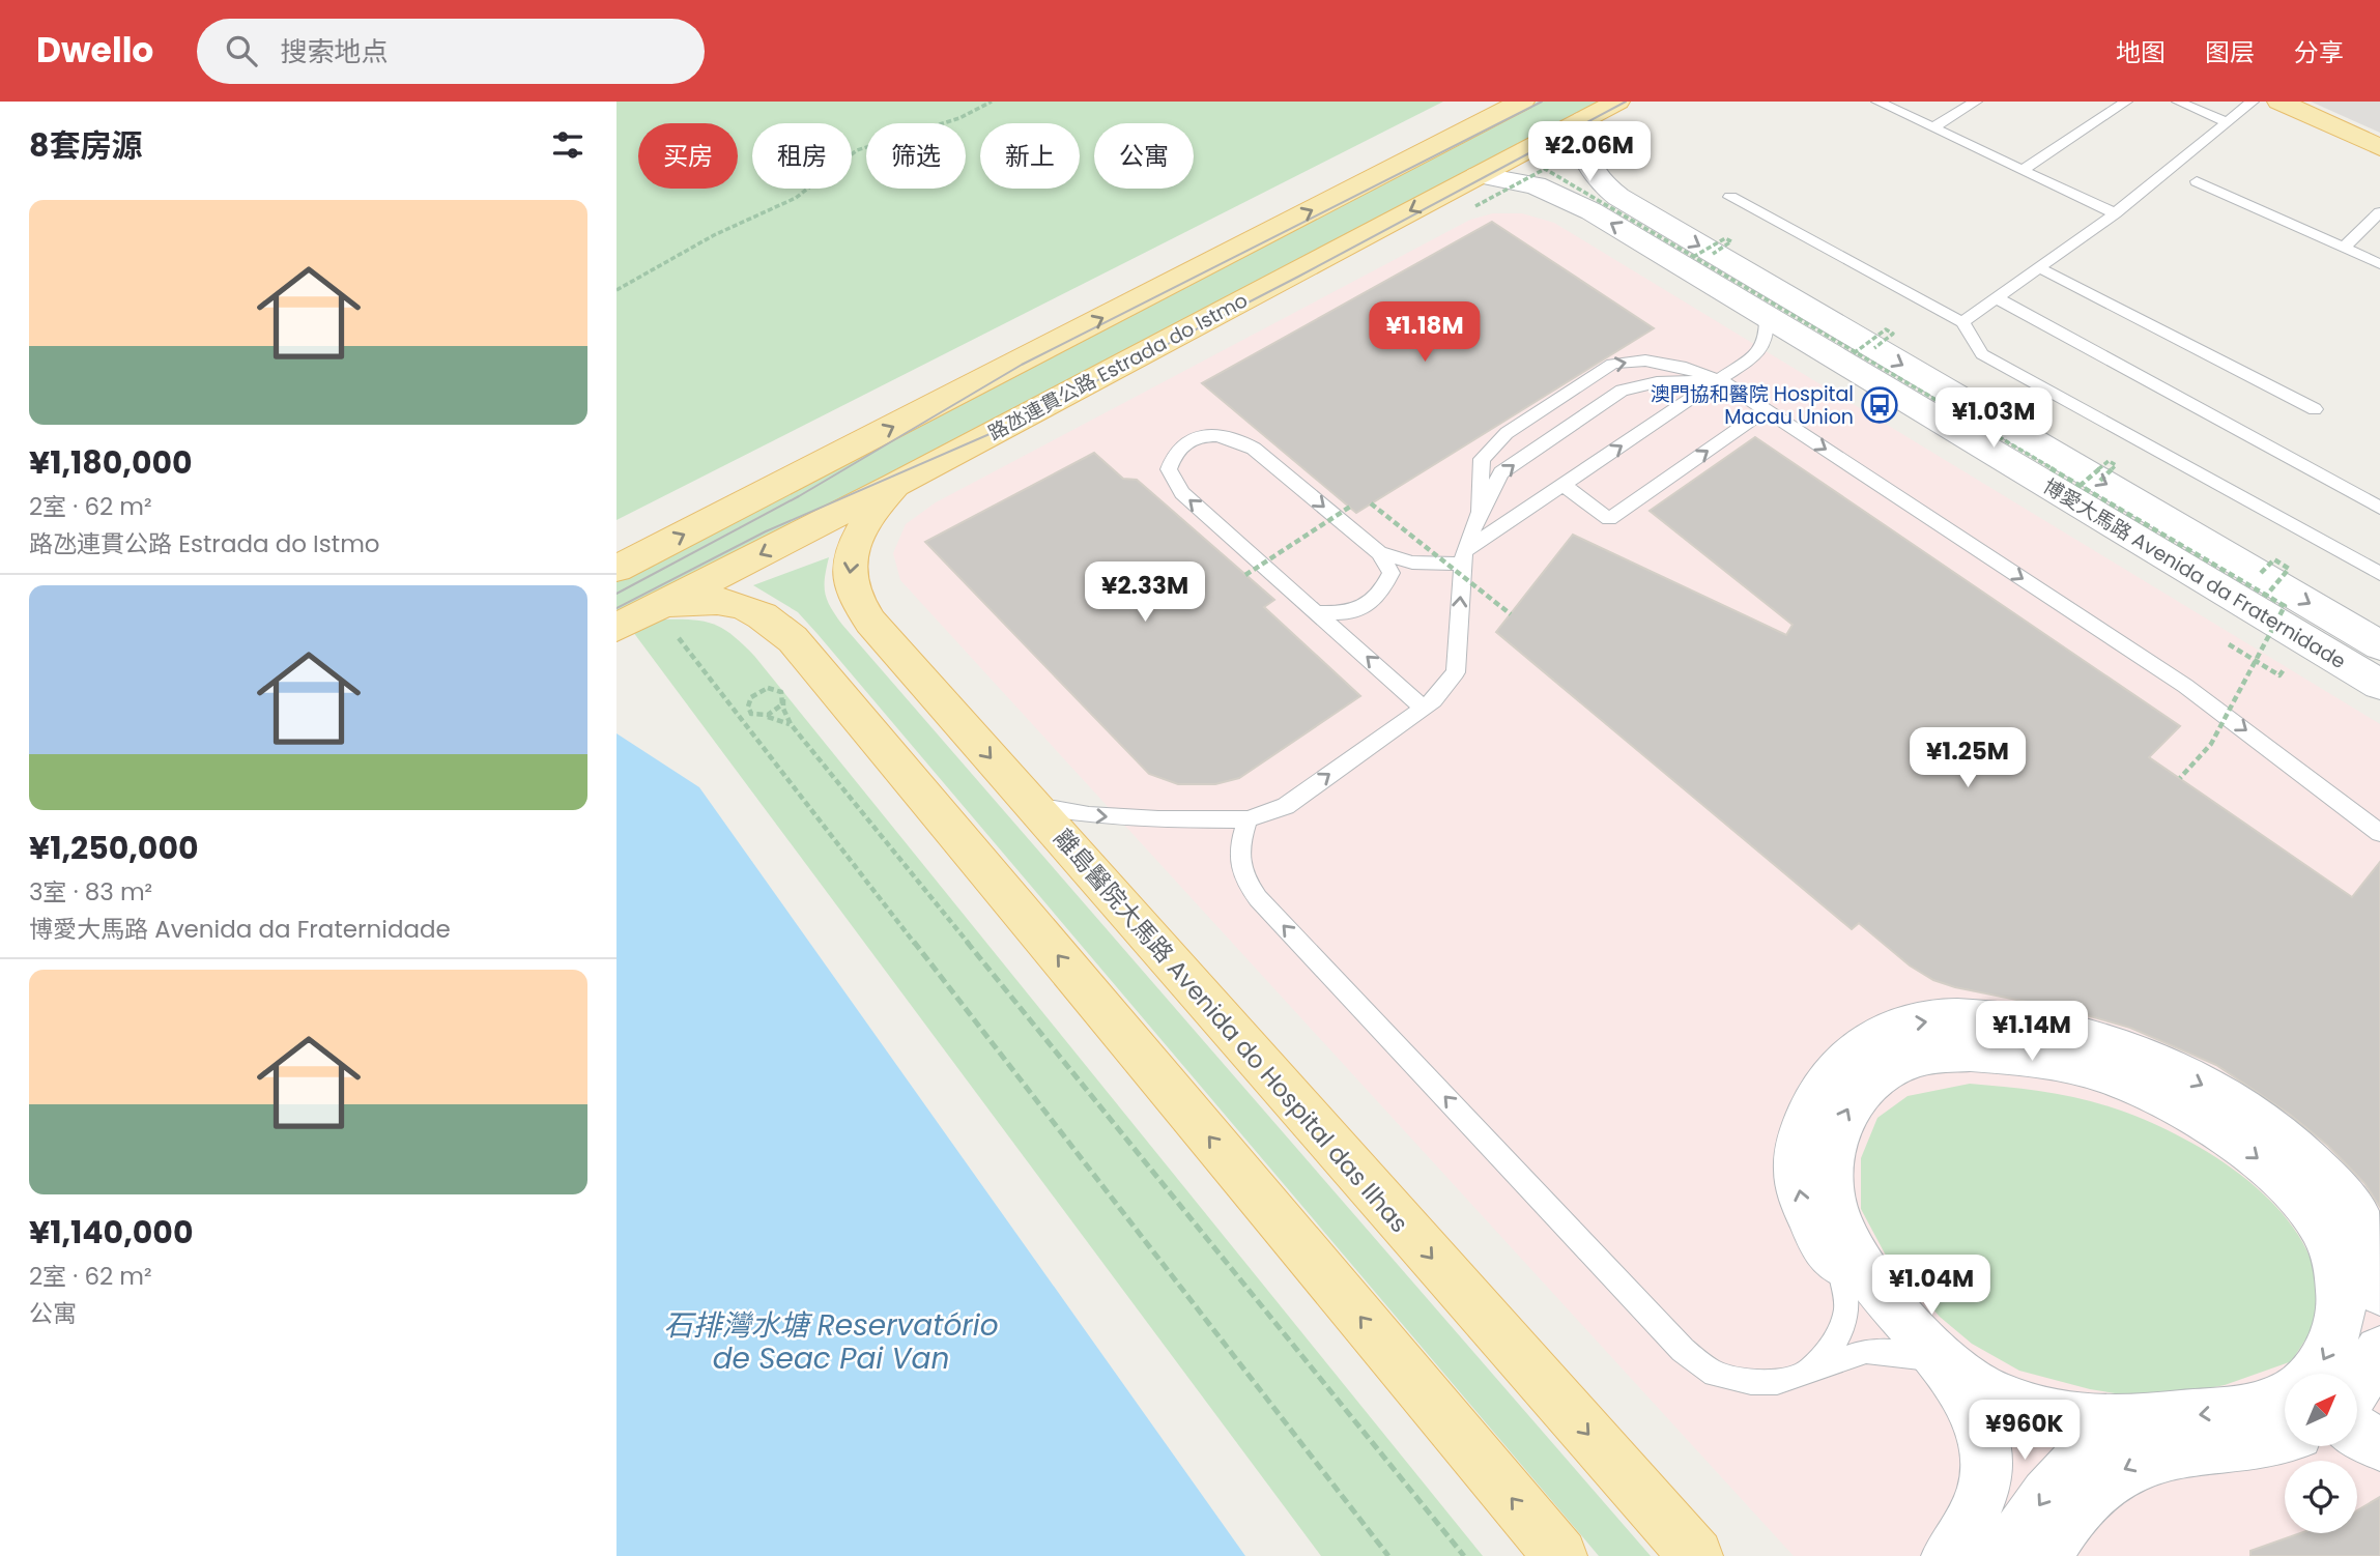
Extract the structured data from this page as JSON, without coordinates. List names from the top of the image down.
{
  "streets": {
    "main road": ["路氹連貫公路 Estrada do Istmo", "離島醫院大馬路 Avenida do Hospital das Ilhas"],
    "street": ["博愛大馬路 Avenida da Fraternidade"]
  },
  "crossings": [
    ["路氹連貫公路 Estrada do Istmo", "博愛大馬路 Avenida da Fraternidade"],
    ["路氹連貫公路 Estrada do Istmo", "離島醫院大馬路 Avenida do Hospital das Ilhas"]
  ],
  "water": ["石排灣水塘 Reservatório de Seac Pai Van"],
  "places": {
    "bus stop": ["澳門協和醫院 Hospital Macau Union"]
  },
  "north": "top right",
  "page": {
    "header": "Dwello",
    "search": "搜索地点",
    "nav": ["地图", "图层", "分享"],
    "heading": "8套房源",
    "price": [
      "¥2.06M",
      "¥1.18M",
      "¥1.03M",
      "¥2.33M",
      "¥1.25M",
      "¥1.14M",
      "¥1.04M",
      "¥960K"
    ],
    "chip": [
      "买房",
      "租房",
      "筛选",
      "新上",
      "公寓"
    ],
    "list": [
      {
        "name": "¥1,180,000",
        "note": "2室 · 62 m² · 路氹連貫公路 Estrada do Istmo"
      },
      {
        "name": "¥1,250,000",
        "note": "3室 · 83 m² · 博愛大馬路 Avenida da Fraternidade"
      },
      {
        "name": "¥1,140,000",
        "note": "2室 · 62 m² · 公寓"
      }
    ]
  }
}
